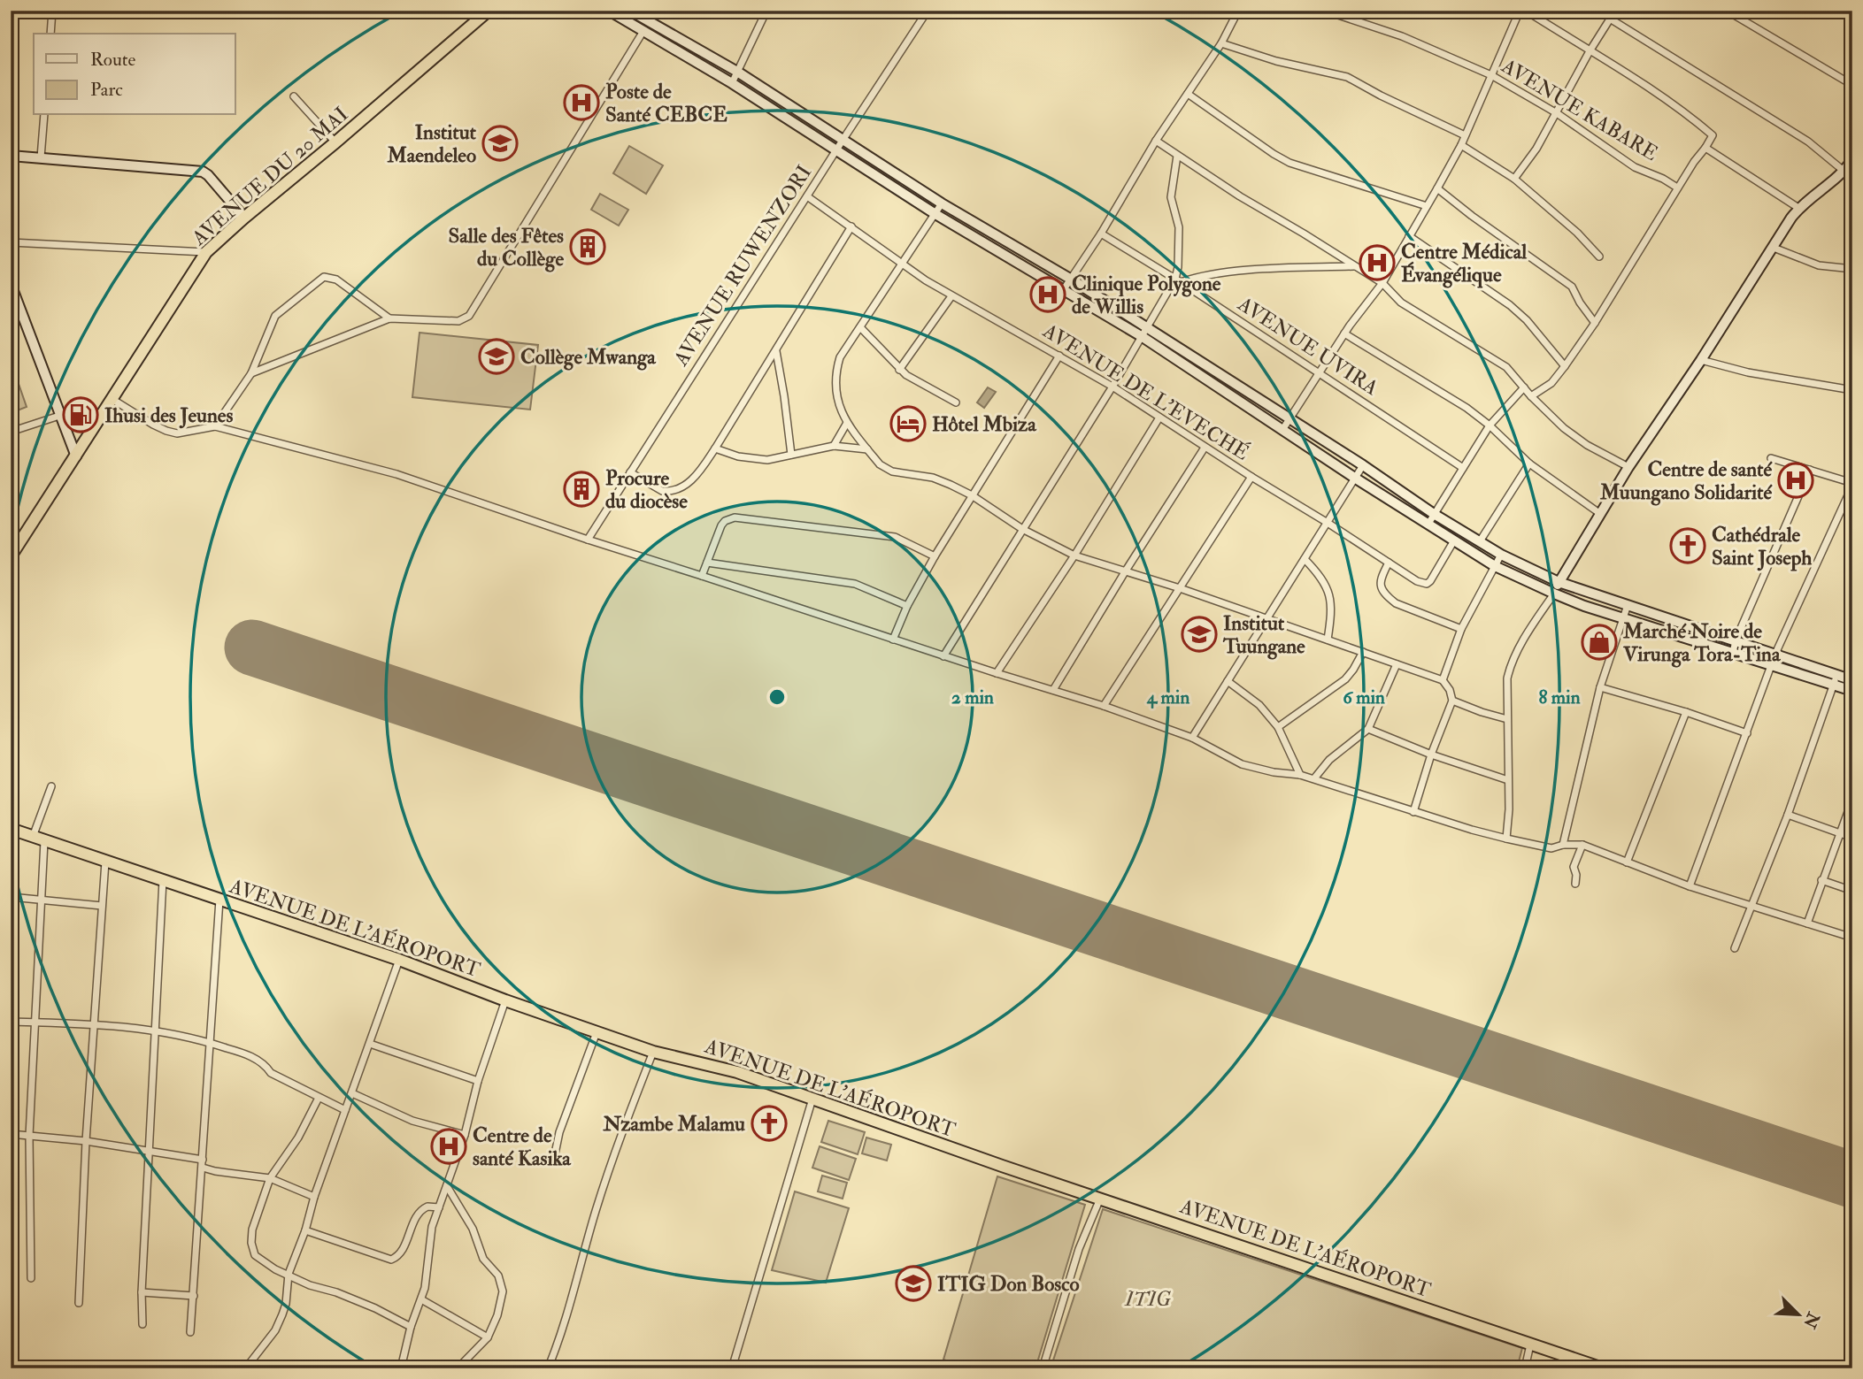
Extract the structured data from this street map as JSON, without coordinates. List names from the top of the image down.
{
  "streets": {
    "highway": ["AVENUE DU 20 MAI", "AVENUE DE L'AÉROPORT"],
    "street": [
      "AVENUE KABARE",
      "AVENUE RUWENZORI",
      "AVENUE UVIRA",
      "AVENUE DE L'EVECHÉ"
    ]
  },
  "crossings": [
    ["AVENUE RUWENZORI", "AVENUE DE L'EVECHÉ"]
  ],
  "parks": ["ITIG"],
  "places": {
    "hospital": [
      "Poste de Santé CEBCE",
      "Centre Médical Évangélique",
      "Clinique Polygone de Willis",
      "Centre de santé Muungano Solidarité",
      "Centre de santé Kasika"
    ],
    "school or university": [
      "Institut Maendeleo",
      "Collège Mwanga",
      "Institut Tuungane",
      "ITIG Don Bosco"
    ],
    "building": ["Salle des Fêtes du Collège", "Procure du diocèse"],
    "fuel station": ["Ihusi des Jeunes"],
    "hotel": ["Hôtel Mbiza"],
    "church": ["Cathédrale Saint Joseph", "Nzambe Malamu"],
    "shop": ["Marché Noire de Virunga Tora-Tina"]
  },
  "legend": ["Route", "Parc"],
  "north": "bottom right",
  "rings": [
    "2 min",
    "4 min",
    "6 min",
    "8 min"
  ]
}
